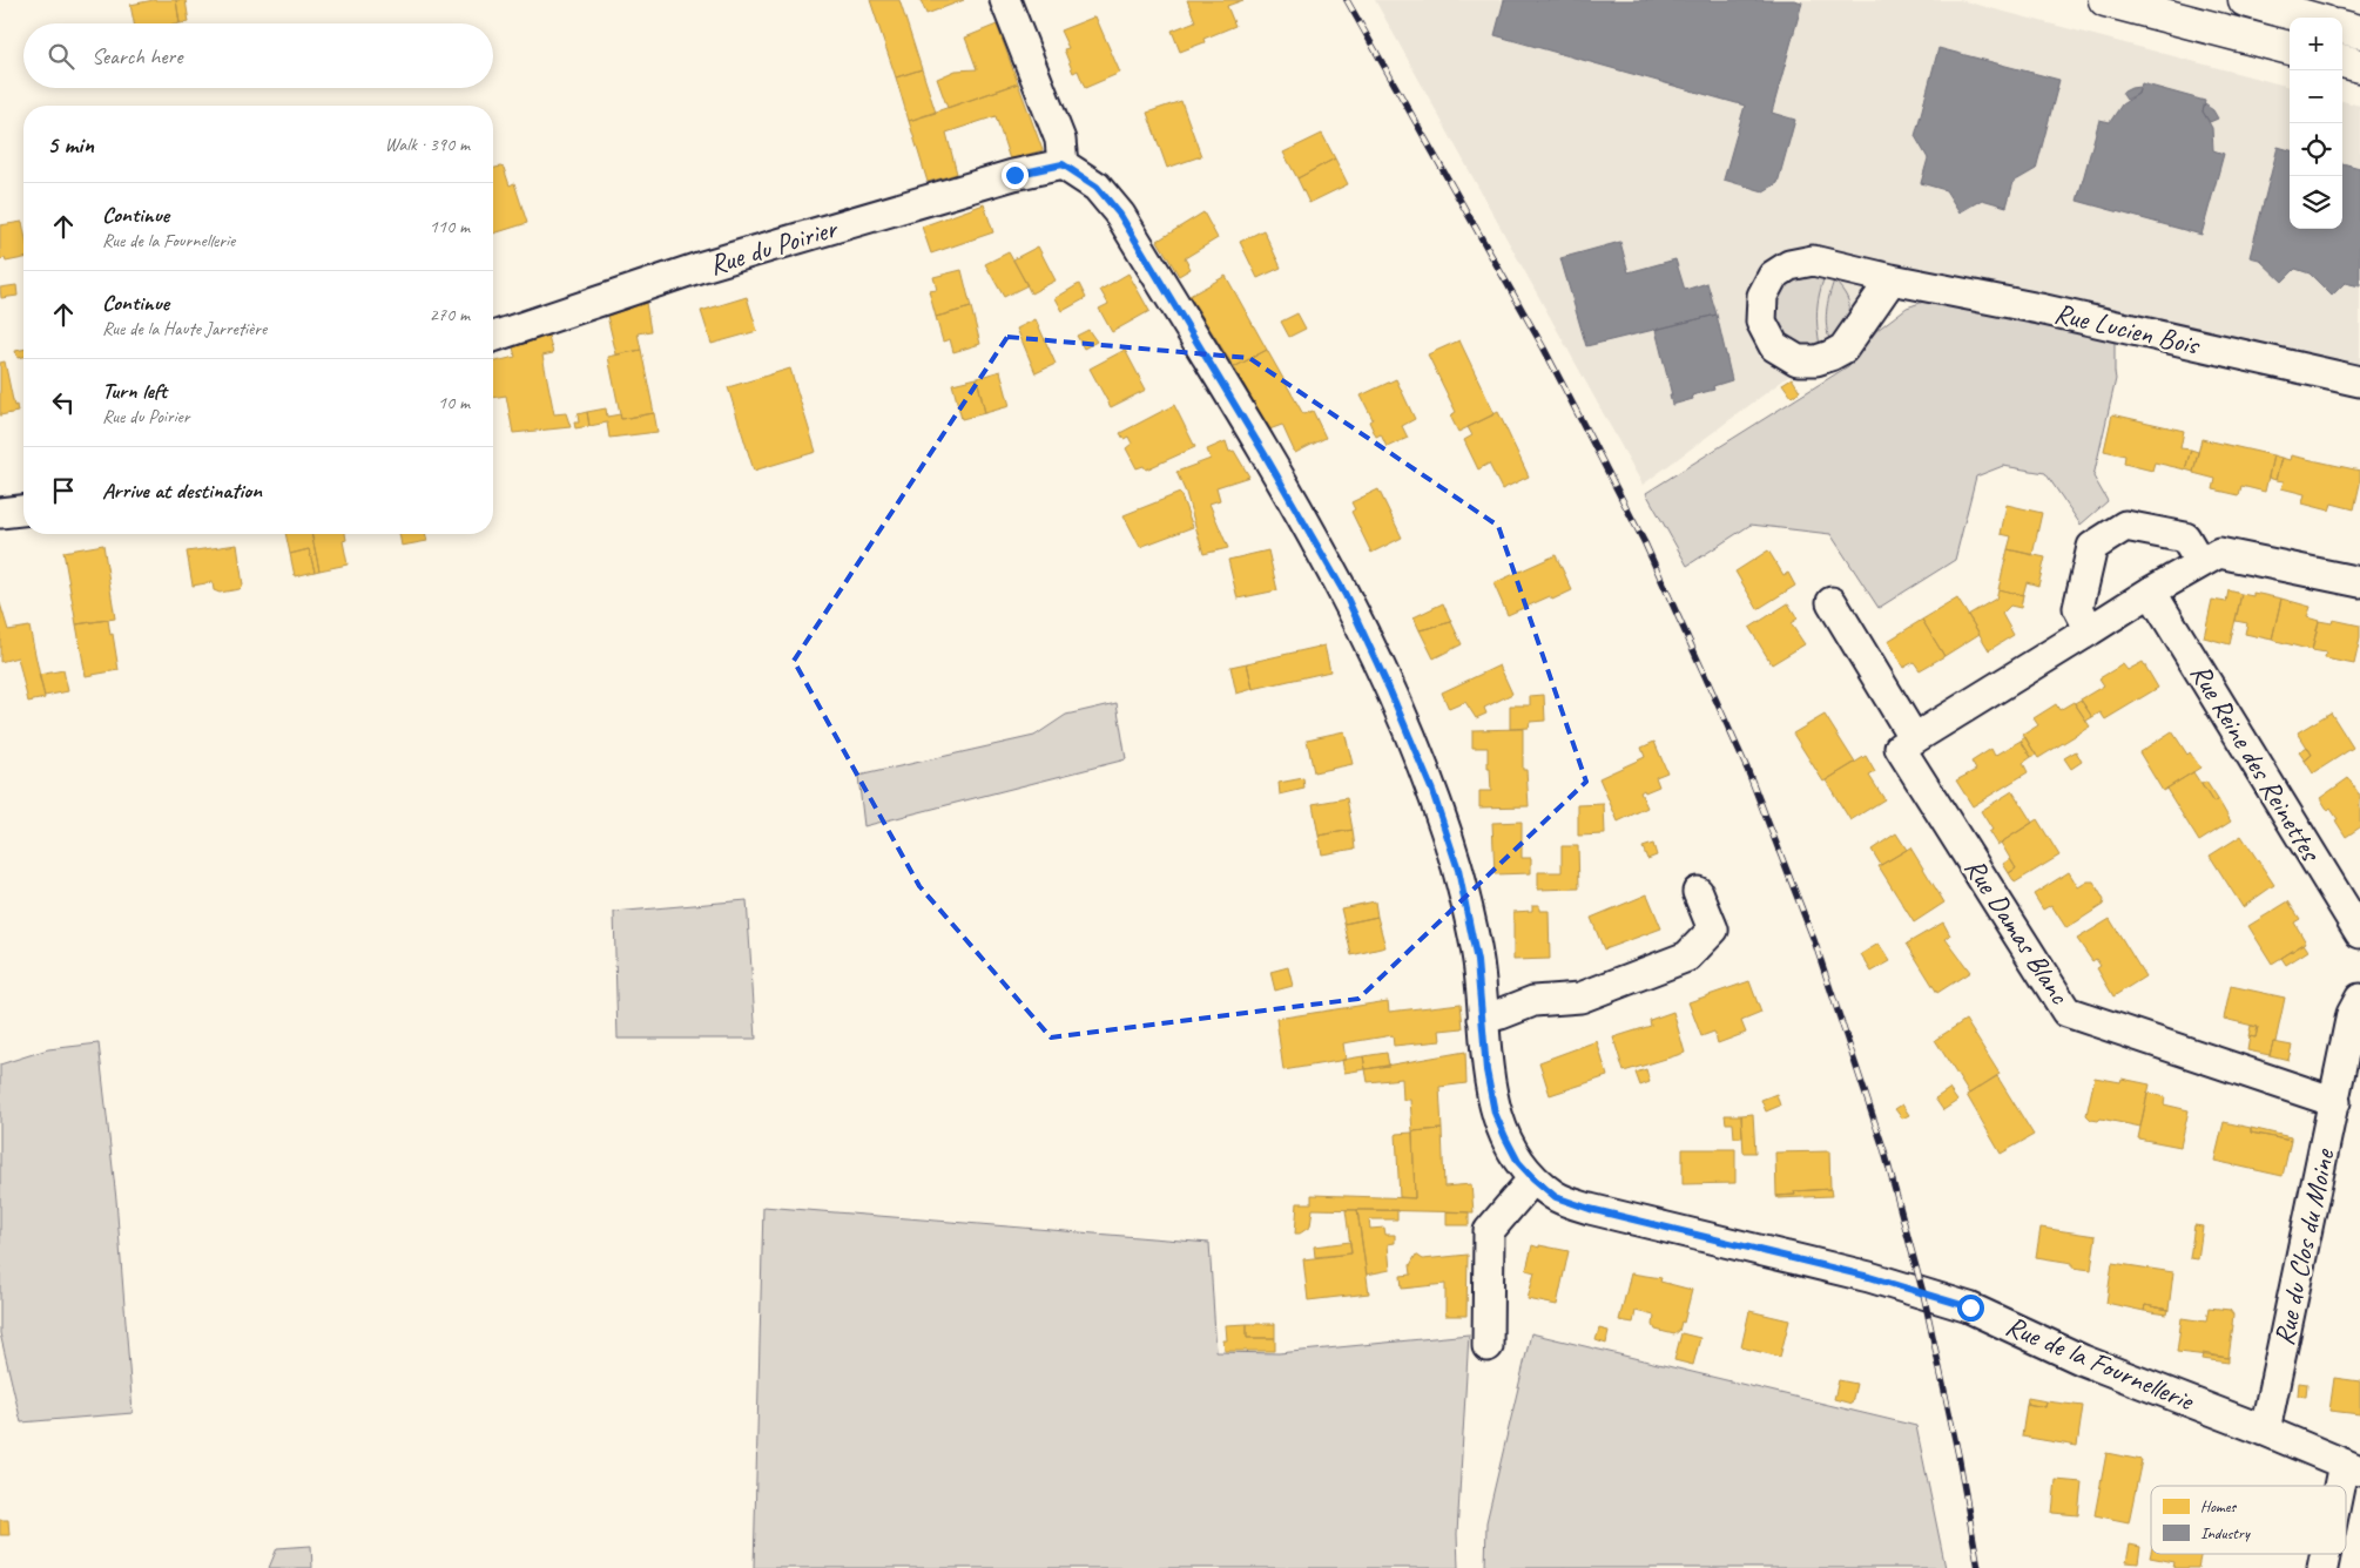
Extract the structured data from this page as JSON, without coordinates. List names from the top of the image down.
{
  "streets": {
    "street": [
      "Rue du Poirier",
      "Rue Lucien Bois",
      "Rue Reine des Reinettes",
      "Rue Damas Blanc",
      "Rue du Clos du Moine",
      "Rue de la Fournellerie"
    ]
  },
  "crossings": [
    ["Rue du Poirier", "Rue de la Fournellerie"],
    ["Rue Damas Blanc", "Rue du Clos du Moine"],
    ["Rue du Clos du Moine", "Rue de la Fournellerie"]
  ],
  "legend": ["Homes", "Industry"],
  "page": {
    "map_buttons": ["+", "−"],
    "search": "Search here",
    "heading": ["5 min", "Walk · 390 m"],
    "list": [
      ["Continue", "Rue de la Fournellerie", "110 m"],
      ["Continue", "Rue de la Haute Jarretière", "270 m"],
      ["Turn left", "Rue du Poirier", "10 m"],
      "Arrive at destination"
    ]
  }
}
